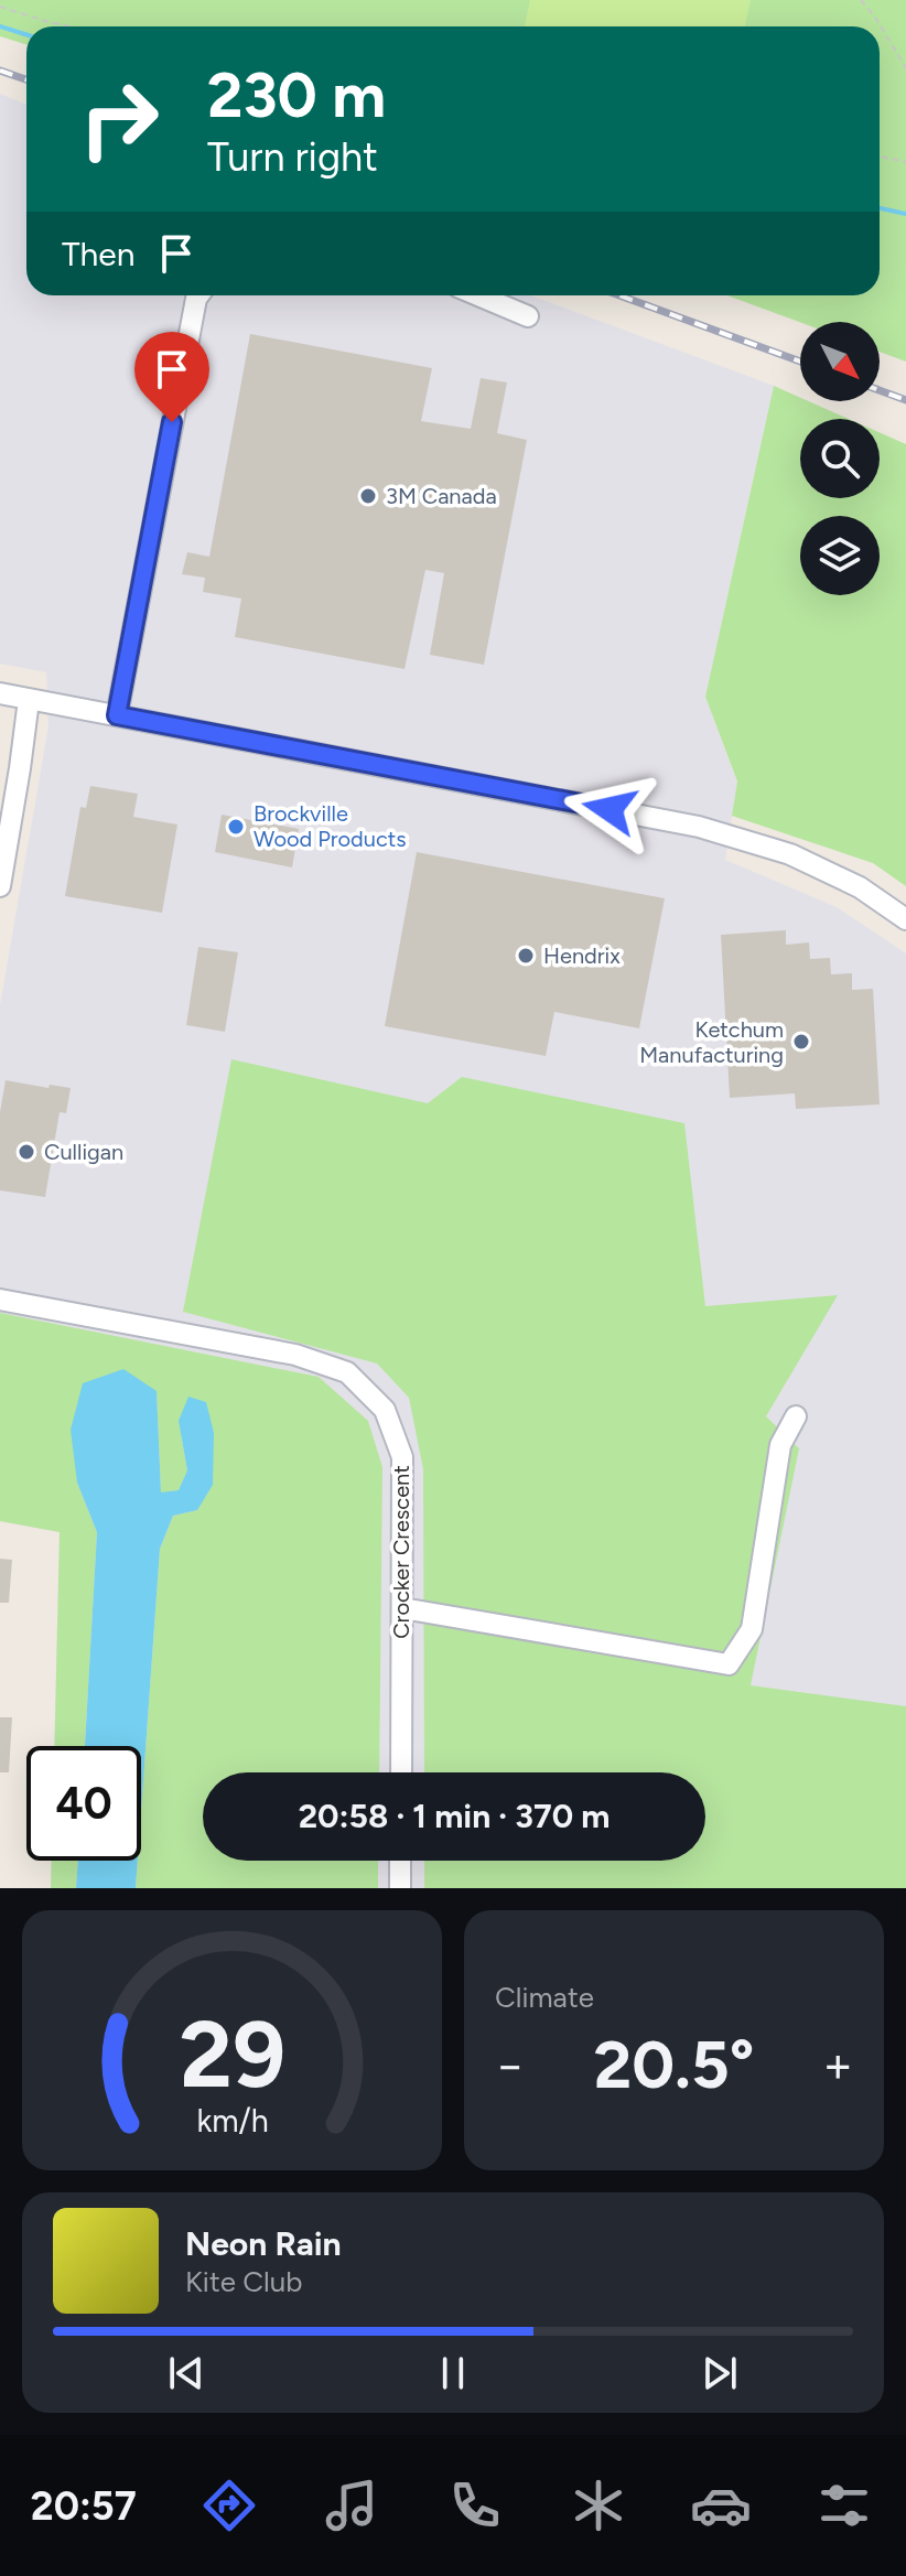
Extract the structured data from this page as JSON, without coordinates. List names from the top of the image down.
{
  "streets": {
    "street": ["Crocker Crescent"]
  },
  "places": [
    "3M Canada",
    "Brockville Wood Products",
    "Hendrix",
    "Ketchum Manufacturing",
    "Culligan"
  ],
  "north": "bottom right",
  "page": {
    "turn": ["230 m", "Turn right"],
    "then": "Then",
    "limit": "40",
    "trip": "20:58 · 1 min · 370 m",
    "tile": "Climate",
    "heat": ["−", "20.5°", "+"],
    "song": ["Neon Rain", "Kite Club"],
    "tabs": "20:57",
    "gauge": ["29", "km/h"]
  }
}
